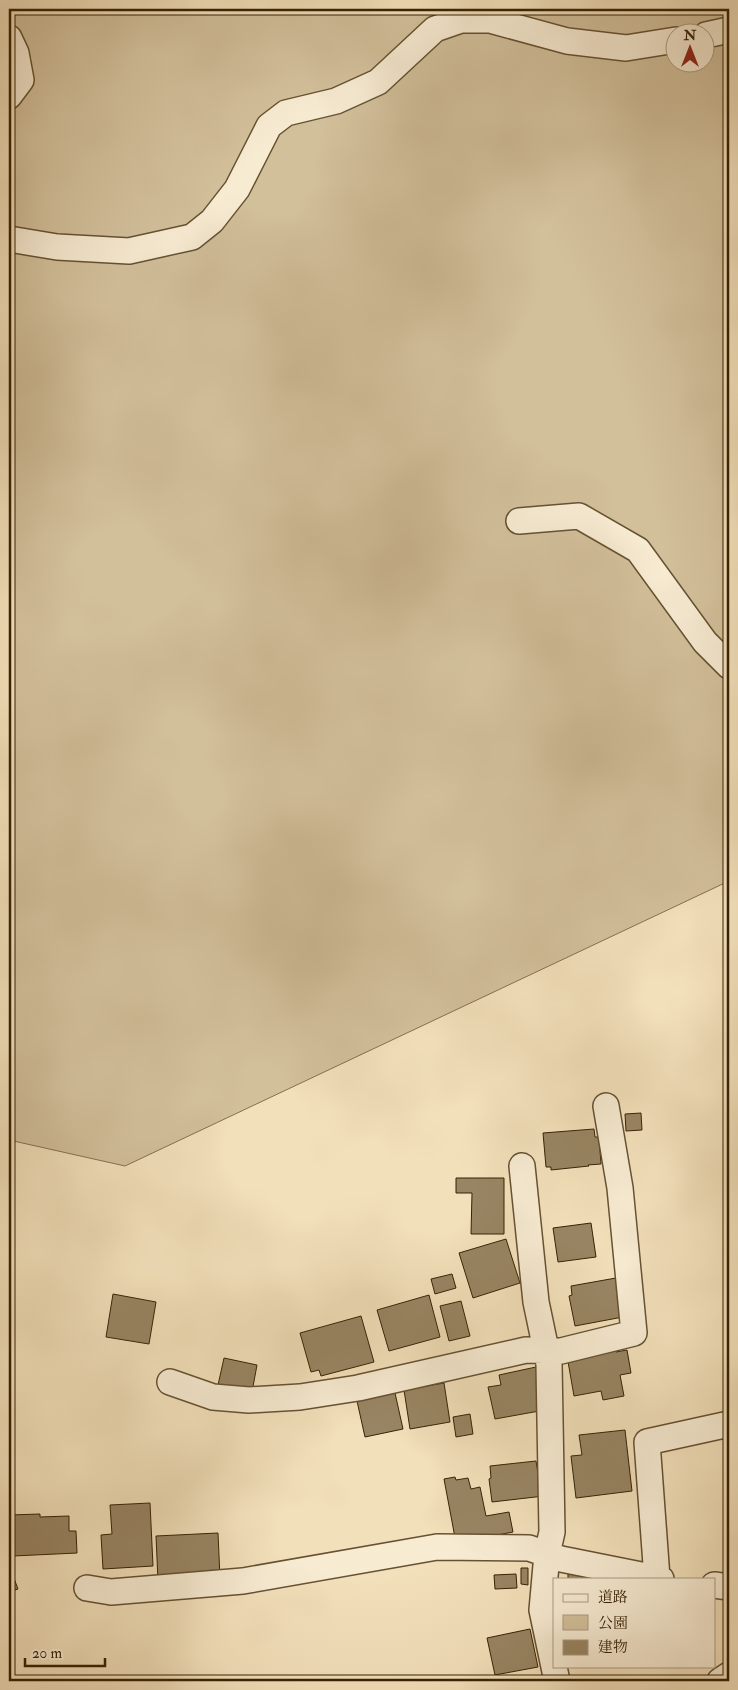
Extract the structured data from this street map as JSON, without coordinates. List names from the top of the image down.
{
  "legend": ["道路", "公園", "建物"],
  "scale_bar": "20 m",
  "north": "top"
}
